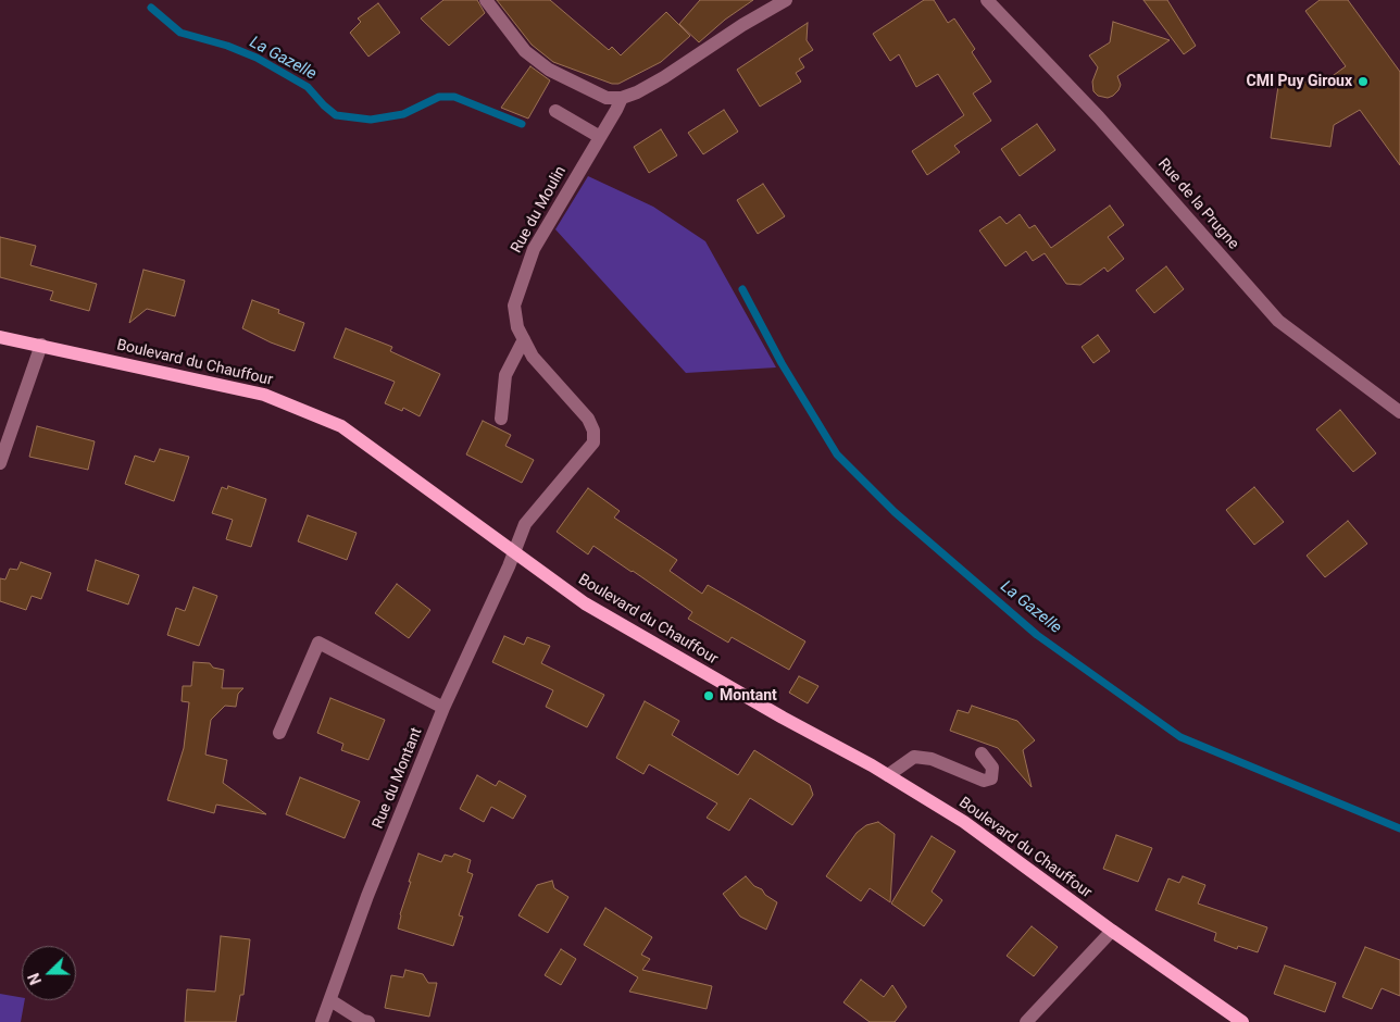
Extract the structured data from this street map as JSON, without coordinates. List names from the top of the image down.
{
  "streets": {
    "main road": ["Boulevard du Chauffour"],
    "street": ["Rue de la Prugne", "Rue du Moulin", "Rue du Montant"]
  },
  "crossings": [
    ["Rue du Moulin", "Boulevard du Chauffour"],
    ["Rue du Moulin", "Rue du Montant"],
    ["Boulevard du Chauffour", "Rue du Montant"]
  ],
  "water": ["La Gazelle"],
  "places": ["CMI Puy Giroux", "Montant"],
  "north": "left"
}
